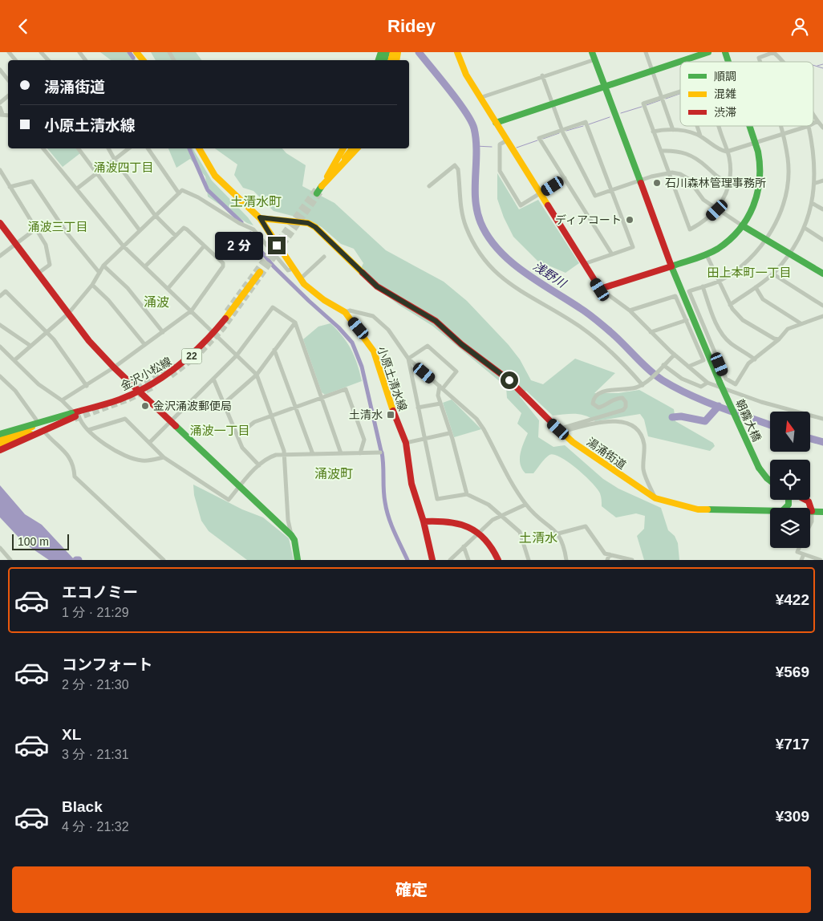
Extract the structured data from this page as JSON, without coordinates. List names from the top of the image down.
{
  "streets": {
    "street": [
      "22",
      "金沢小松線",
      "小原土清水線",
      "朝霧大橋",
      "湯涌街道"
    ]
  },
  "crossings": [
    ["22", "金沢小松線"],
    ["小原土清水線", "湯涌街道"]
  ],
  "districts": [
    "涌波四丁目",
    "土清水町",
    "涌波三丁目",
    "田上本町一丁目",
    "涌波",
    "涌波一丁目",
    "涌波町",
    "土清水"
  ],
  "water": ["浅野川"],
  "places": {
    "other": ["石川森林管理事務所", "ディアコート", "金沢涌波郵便局"],
    "transit": ["土清水"]
  },
  "legend": ["順調", "混雑", "渋滞"],
  "scale_bar": "100 m",
  "north": "top",
  "page": {
    "header": "Ridey",
    "banner": ["湯涌街道", "小原土清水線"],
    "bubble": "2 分",
    "scale": "100 m",
    "list": [
      {
        "name": "エコノミー",
        "note": "1 分 · 21:29",
        "value": "¥422"
      },
      {
        "name": "コンフォート",
        "note": "2 分 · 21:30",
        "value": "¥569"
      },
      {
        "name": "XL",
        "note": "3 分 · 21:31",
        "value": "¥717"
      },
      {
        "name": "Black",
        "note": "4 分 · 21:32",
        "value": "¥309"
      }
    ],
    "buttons": "確定"
  }
}
